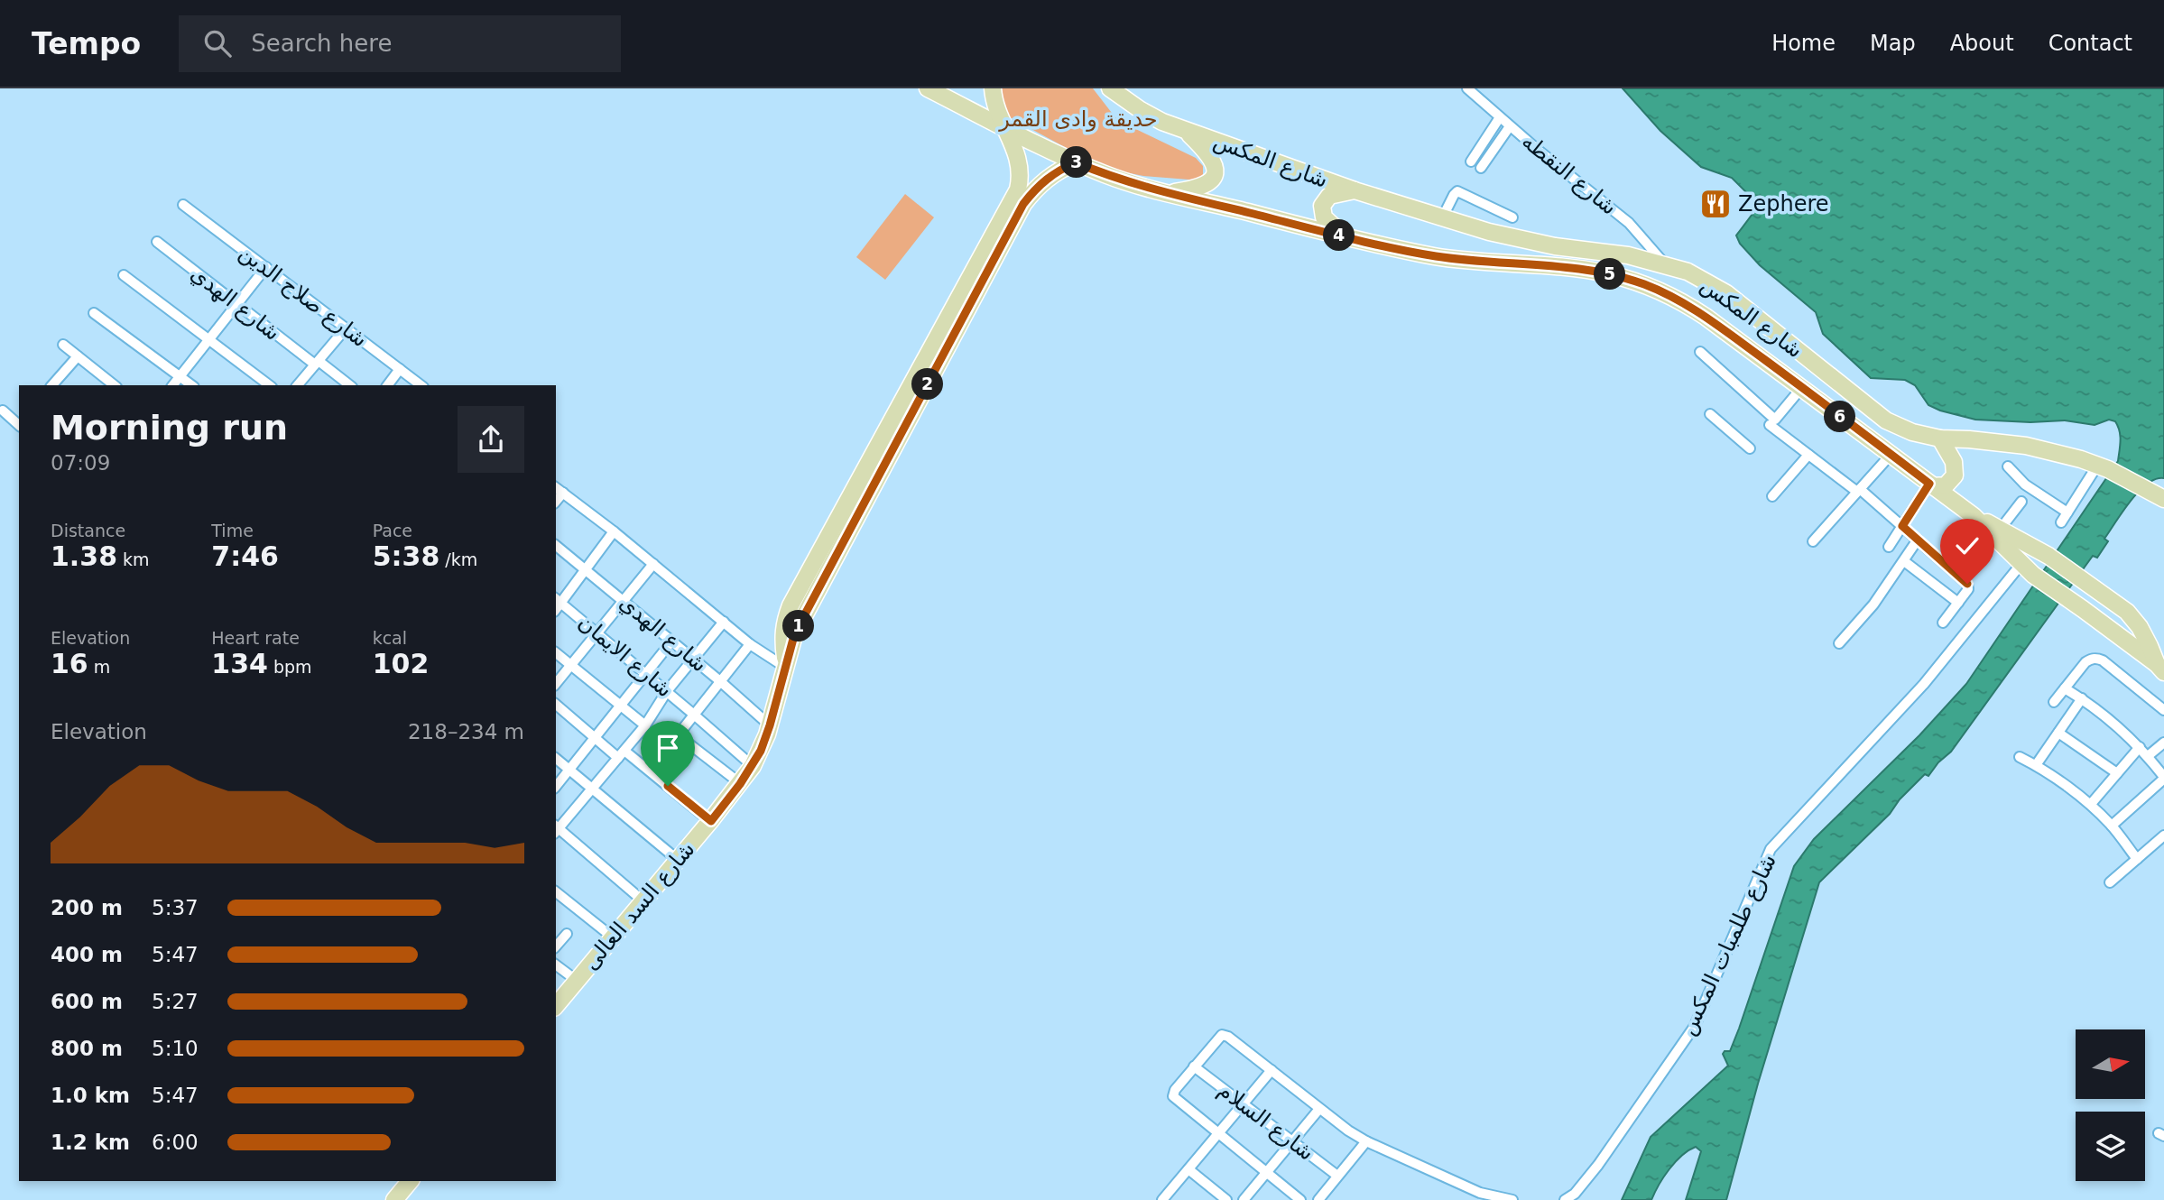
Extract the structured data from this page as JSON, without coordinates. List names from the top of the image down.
{
  "streets": {
    "main road": ["شارع المكس", "شارع السد العالى"],
    "street": [
      "شارع النقطه",
      "شارع صلاح الدين",
      "شارع الهدي",
      "شارع الايمان",
      "شارع طلمبات المكس",
      "شارع السلام"
    ]
  },
  "crossings": [
    ["شارع المكس", "شارع النقطه"],
    ["شارع المكس", "شارع السد العالى"],
    ["شارع المكس", "شارع طلمبات المكس"],
    ["شارع الهدي", "شارع السد العالى"],
    ["شارع الايمان", "شارع السد العالى"]
  ],
  "parks": ["حديقة وادى القمر"],
  "places": {
    "restaurant": ["Zephere"]
  },
  "north": "right",
  "page": {
    "header": "Tempo",
    "search": "Search here",
    "nav": [
      "Home",
      "Map",
      "About",
      "Contact"
    ],
    "pins": [
      "3",
      "4",
      "5",
      "2",
      "6",
      "1"
    ],
    "heading": ["Morning run", "07:09"],
    "stats": [
      ["Distance", "1.38 km"],
      ["Time", "7:46"],
      ["Pace", "5:38 /km"],
      ["Elevation", "16 m"],
      ["Heart rate", "134 bpm"],
      ["kcal", "102"]
    ],
    "chart": ["Elevation", "218–234 m"],
    "list": [
      {
        "name": "200 m",
        "note": "5:37"
      },
      {
        "name": "400 m",
        "note": "5:47"
      },
      {
        "name": "600 m",
        "note": "5:27"
      },
      {
        "name": "800 m",
        "note": "5:10"
      },
      {
        "name": "1.0 km",
        "note": "5:47"
      },
      {
        "name": "1.2 km",
        "note": "6:00"
      }
    ]
  }
}
